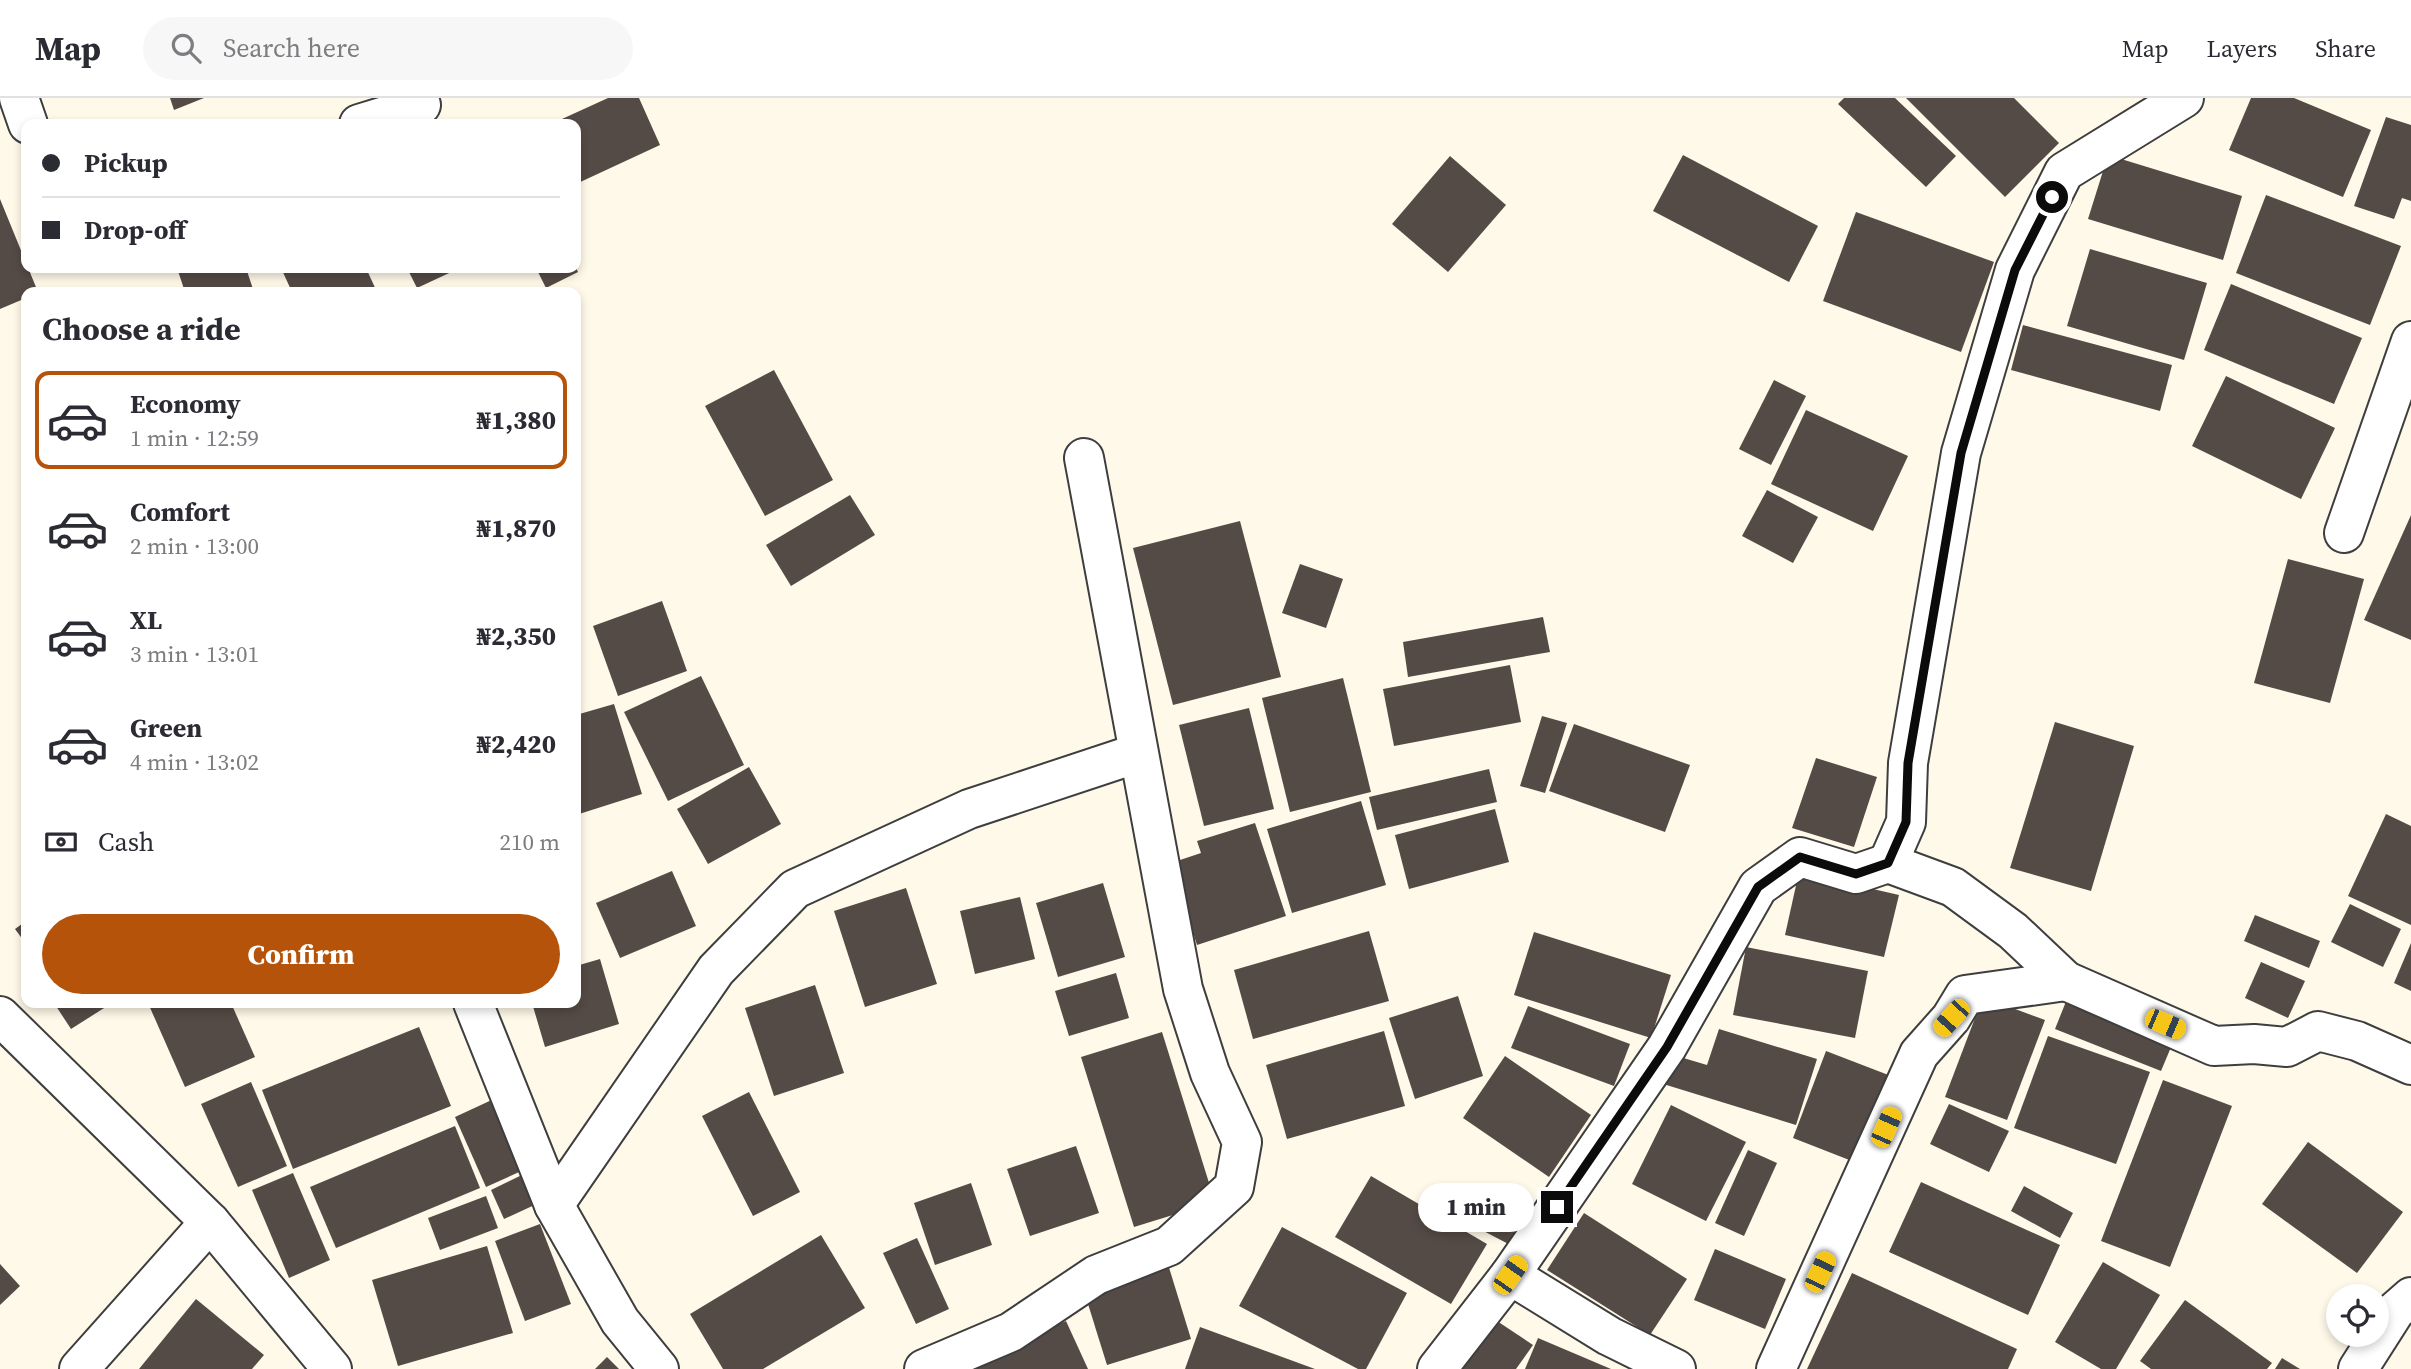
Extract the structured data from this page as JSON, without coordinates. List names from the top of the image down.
{
  "page": {
    "header": "Map",
    "search": "Search here",
    "nav": ["Map", "Layers", "Share"],
    "banner": ["Pickup", "Drop-off"],
    "heading": "Choose a ride",
    "list": [
      {
        "name": "Economy",
        "note": "1 min · 12:59",
        "value": "₦1,380"
      },
      {
        "name": "Comfort",
        "note": "2 min · 13:00",
        "value": "₦1,870"
      },
      {
        "name": "XL",
        "note": "3 min · 13:01",
        "value": "₦2,350"
      },
      {
        "name": "Green",
        "note": "4 min · 13:02",
        "value": "₦2,420"
      }
    ],
    "pay": ["Cash", "210 m"],
    "buttons": "Confirm",
    "bubble": "1 min"
  }
}
